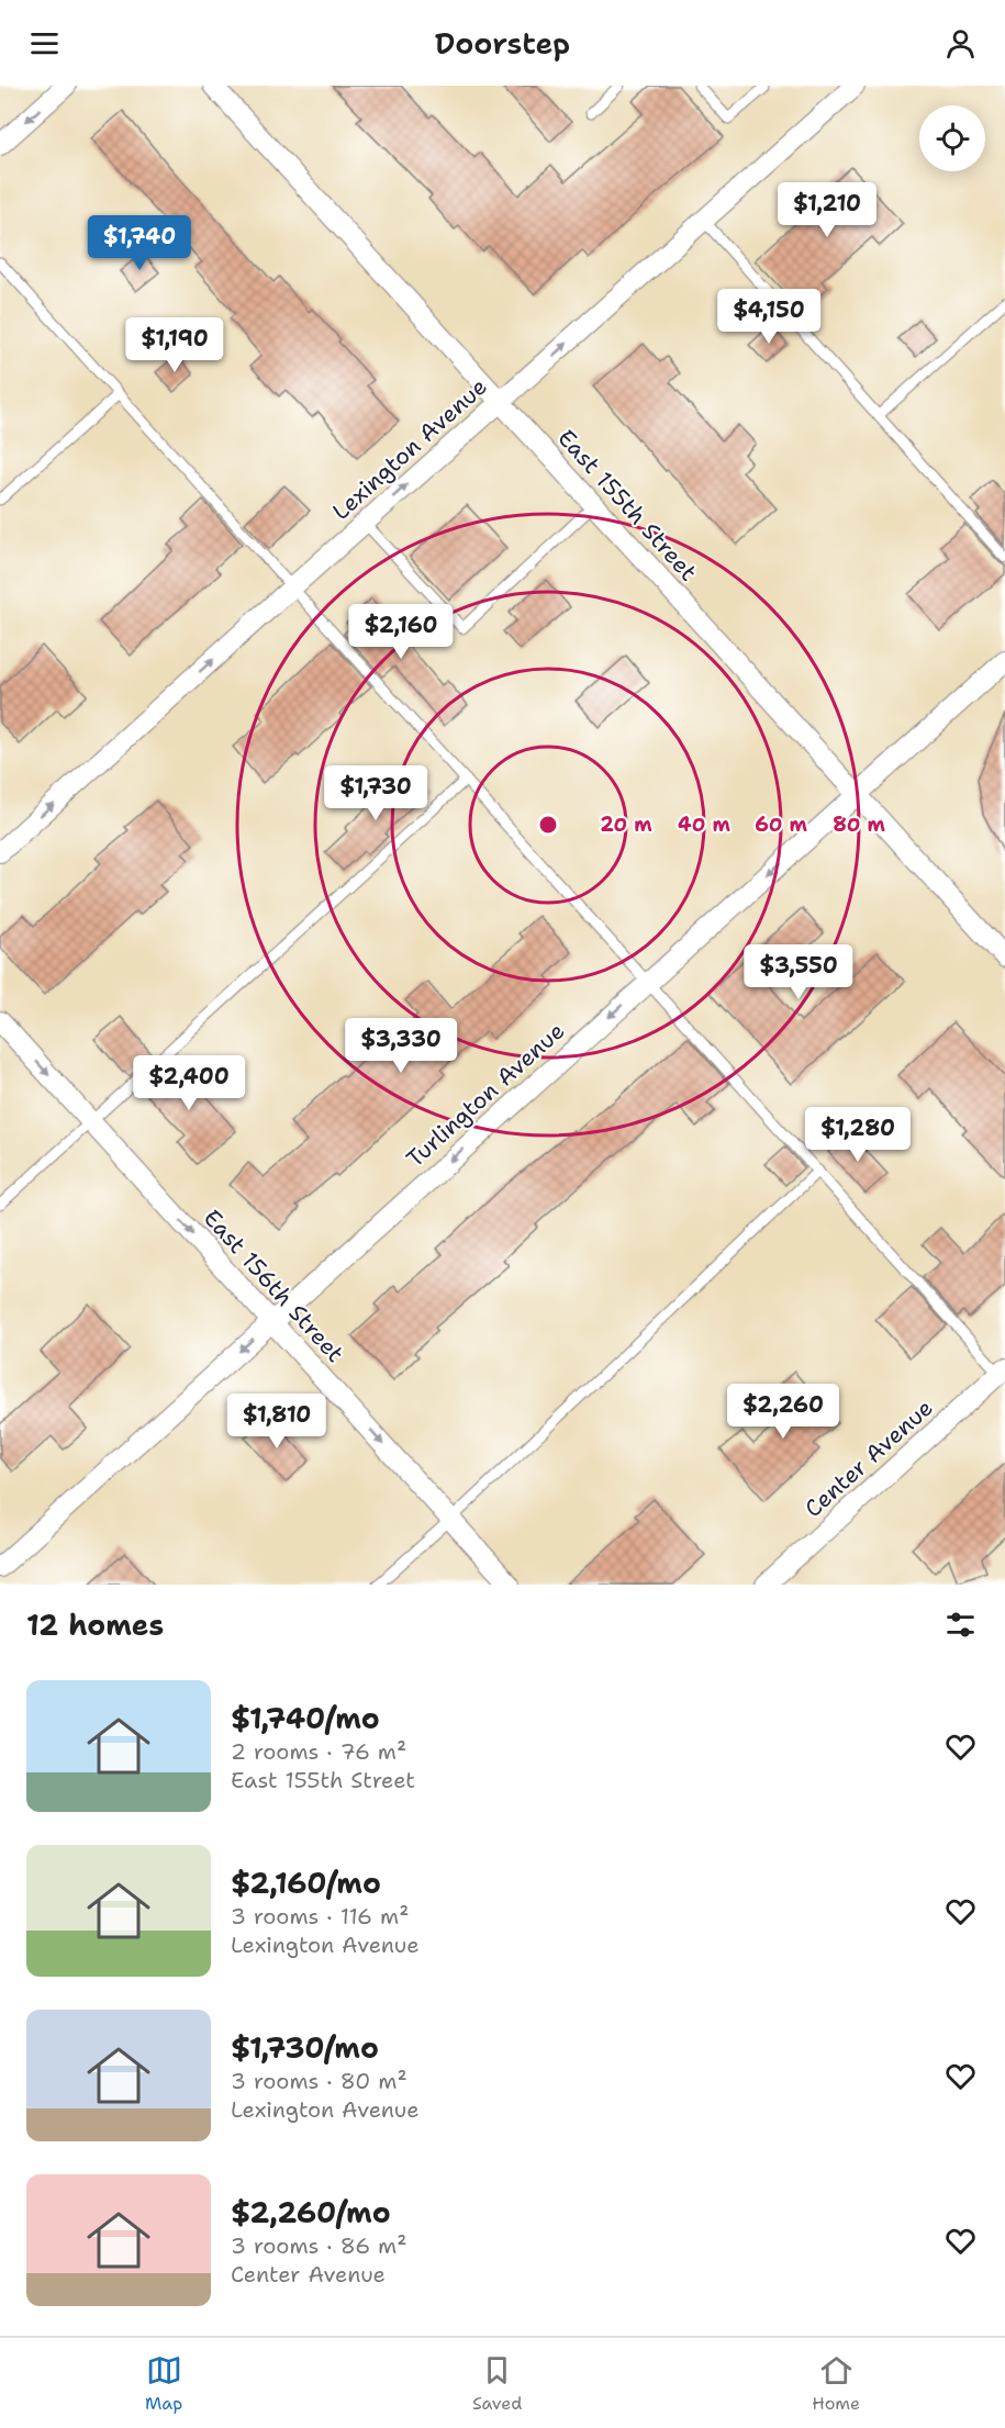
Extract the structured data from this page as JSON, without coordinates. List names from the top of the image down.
{
  "streets": {
    "street": [
      "Lexington Avenue",
      "East 155th Street",
      "Turlington Avenue",
      "East 156th Street",
      "Center Avenue"
    ]
  },
  "crossings": [
    ["Lexington Avenue", "East 155th Street"],
    ["East 155th Street", "Turlington Avenue"],
    ["Turlington Avenue", "East 156th Street"]
  ],
  "one_way": ["Lexington Avenue", "Turlington Avenue", "East 156th Street"],
  "page": {
    "header": "Doorstep",
    "price": [
      "$1,210",
      "$1,740",
      "$4,150",
      "$1,190",
      "$2,160",
      "$1,730",
      "$3,550",
      "$3,330",
      "$2,400",
      "$1,280",
      "$2,260",
      "$1,810"
    ],
    "heading": "12 homes",
    "list": [
      {
        "name": "$1,740/mo",
        "note": "2 rooms · 76 m² · East 155th Street"
      },
      {
        "name": "$2,160/mo",
        "note": "3 rooms · 116 m² · Lexington Avenue"
      },
      {
        "name": "$1,730/mo",
        "note": "3 rooms · 80 m² · Lexington Avenue"
      },
      {
        "name": "$2,260/mo",
        "note": "3 rooms · 86 m² · Center Avenue"
      }
    ],
    "tabs": ["Map", "Saved", "Home"]
  },
  "rings": [
    "20 m",
    "40 m",
    "60 m",
    "80 m"
  ]
}
